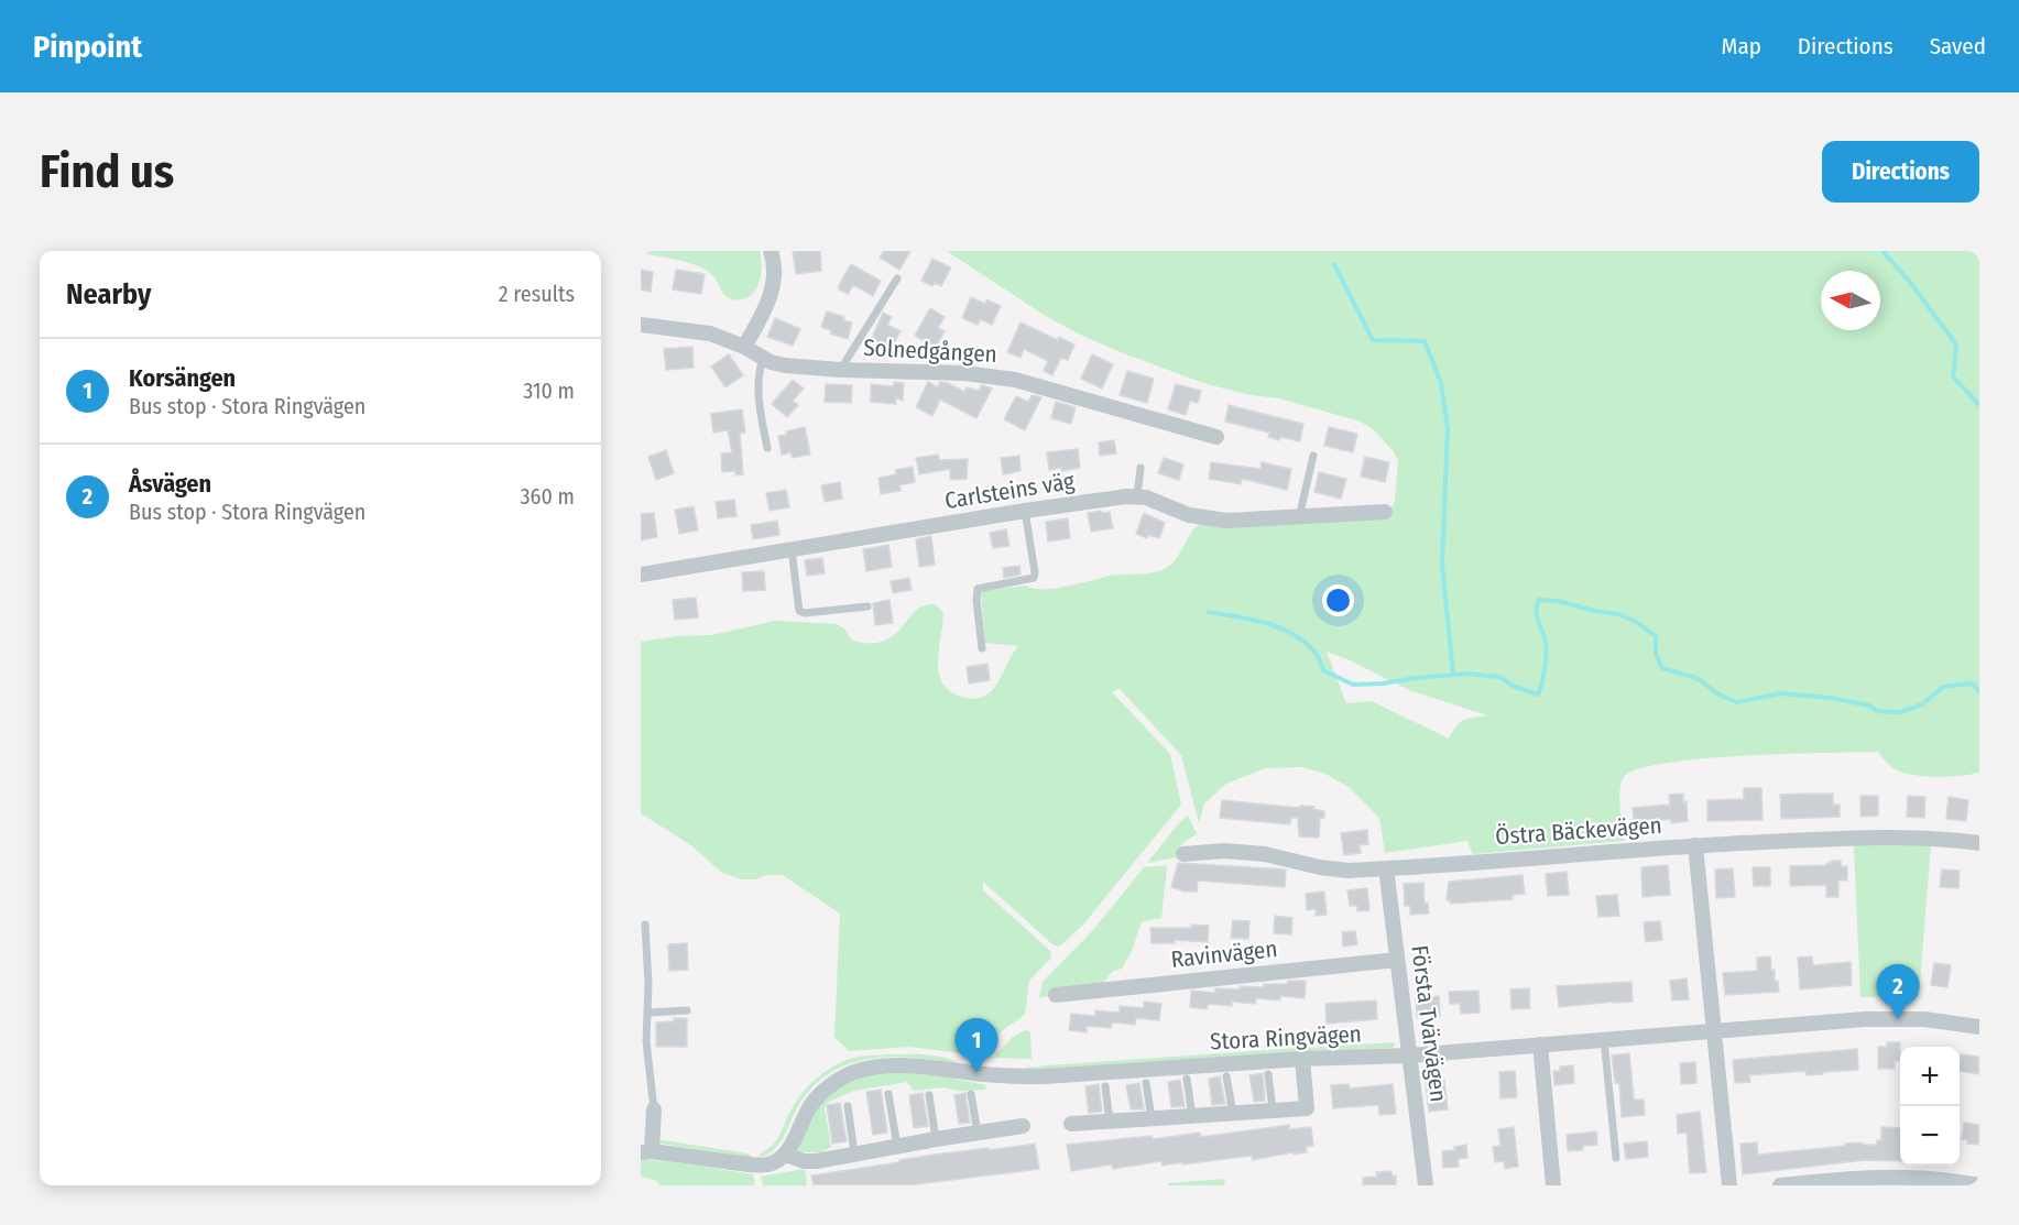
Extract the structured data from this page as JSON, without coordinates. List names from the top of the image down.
{
  "streets": {
    "street": [
      "Solnedgången",
      "Carlsteins väg",
      "Östra Bäckevägen",
      "Ravinvägen",
      "Första Tvärvägen",
      "Stora Ringvägen"
    ]
  },
  "crossings": [
    ["Östra Bäckevägen", "Första Tvärvägen"],
    ["Ravinvägen", "Första Tvärvägen"],
    ["Första Tvärvägen", "Stora Ringvägen"]
  ],
  "north": "left",
  "page": {
    "header": "Pinpoint",
    "nav": ["Map", "Directions", "Saved"],
    "buttons": "Directions",
    "title": "Find us",
    "heading": ["Nearby", "2 results"],
    "list": [
      {
        "mark": "1",
        "name": "Korsängen",
        "note": "Bus stop · Stora Ringvägen",
        "value": "310 m"
      },
      {
        "mark": "2",
        "name": "Åsvägen",
        "note": "Bus stop · Stora Ringvägen",
        "value": "360 m"
      }
    ],
    "pins": ["2", "1"],
    "map_buttons": ["+", "−"]
  }
}
